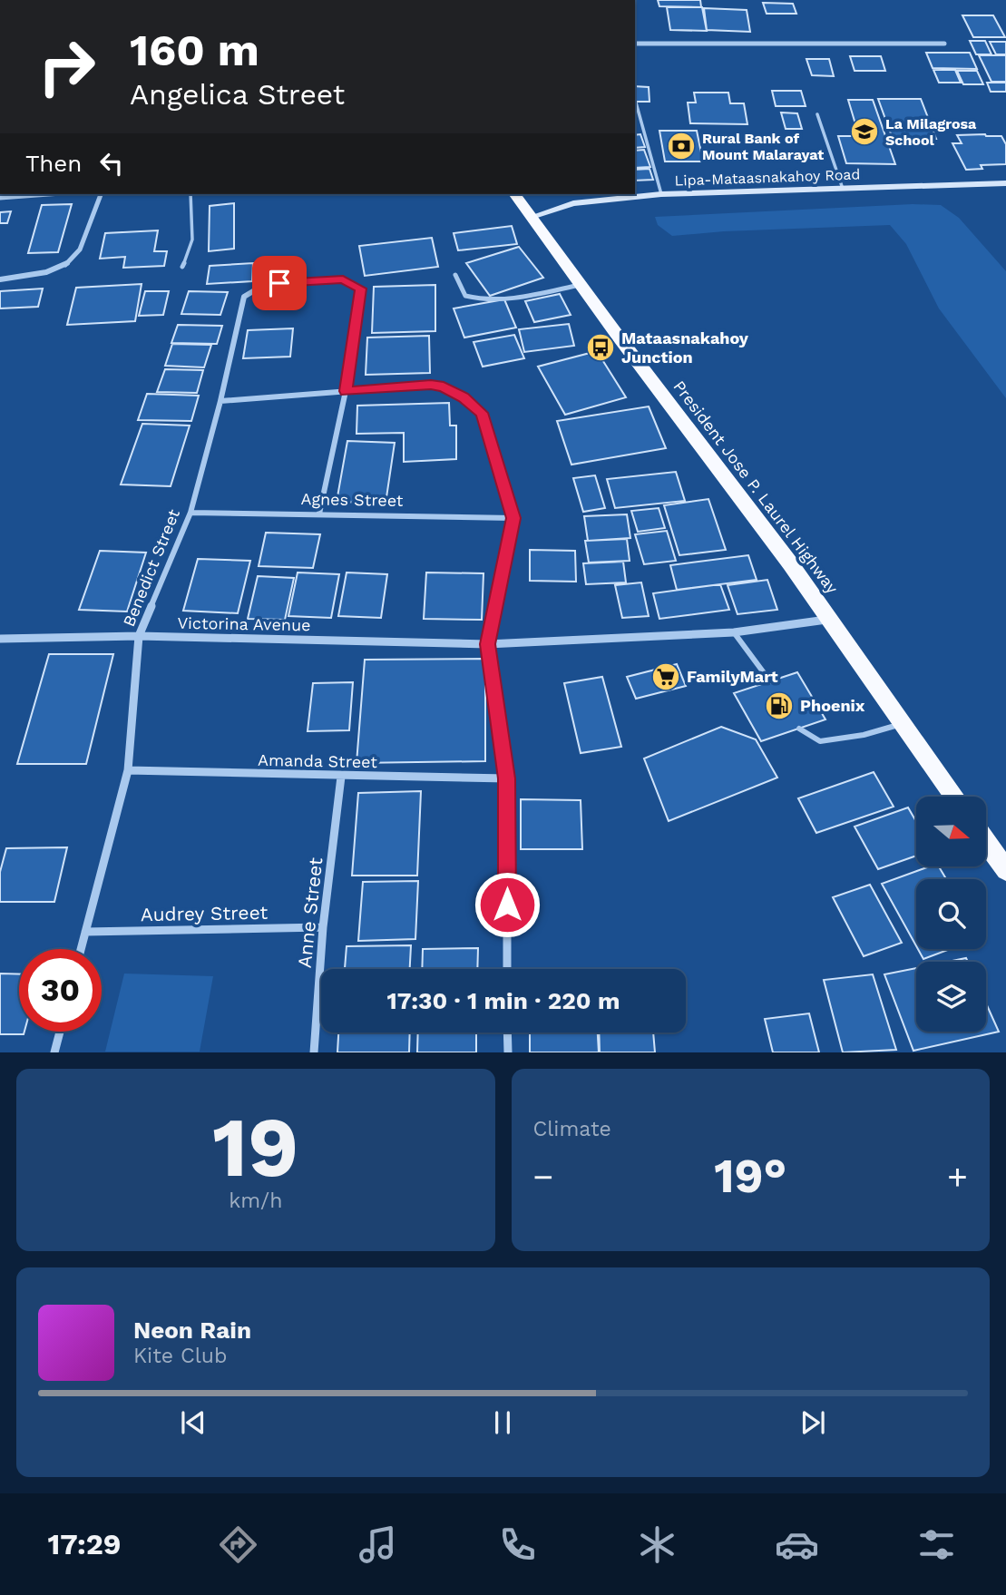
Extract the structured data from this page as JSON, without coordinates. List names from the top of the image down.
{
  "streets": {
    "highway": ["President Jose P. Laurel Highway"],
    "main road": ["Lipa-Mataasnakahoy Road"],
    "street": [
      "Agnes Street",
      "Benedict Street",
      "Victorina Avenue",
      "Amanda Street",
      "Anne Street",
      "Audrey Street"
    ]
  },
  "crossings": [
    ["Lipa-Mataasnakahoy Road", "President Jose P. Laurel Highway"],
    ["President Jose P. Laurel Highway", "Victorina Avenue"],
    ["Agnes Street", "Benedict Street"],
    ["Benedict Street", "Victorina Avenue"],
    ["Benedict Street", "Amanda Street"],
    ["Benedict Street", "Audrey Street"],
    ["Amanda Street", "Anne Street"],
    ["Anne Street", "Audrey Street"]
  ],
  "places": {
    "school or university": ["La Milagrosa School"],
    "bank": ["Rural Bank of Mount Malarayat"],
    "bus stop": ["Mataasnakahoy Junction"],
    "supermarket": ["FamilyMart"],
    "fuel station": ["Phoenix"]
  },
  "north": "right",
  "page": {
    "turn": ["160 m", "Angelica Street"],
    "then": "Then",
    "limit": "30",
    "trip": "17:30 · 1 min · 220 m",
    "tile": [
      ["19", "km/h"],
      "Climate"
    ],
    "heat": ["−", "19°", "+"],
    "song": ["Neon Rain", "Kite Club"],
    "tabs": "17:29"
  }
}
